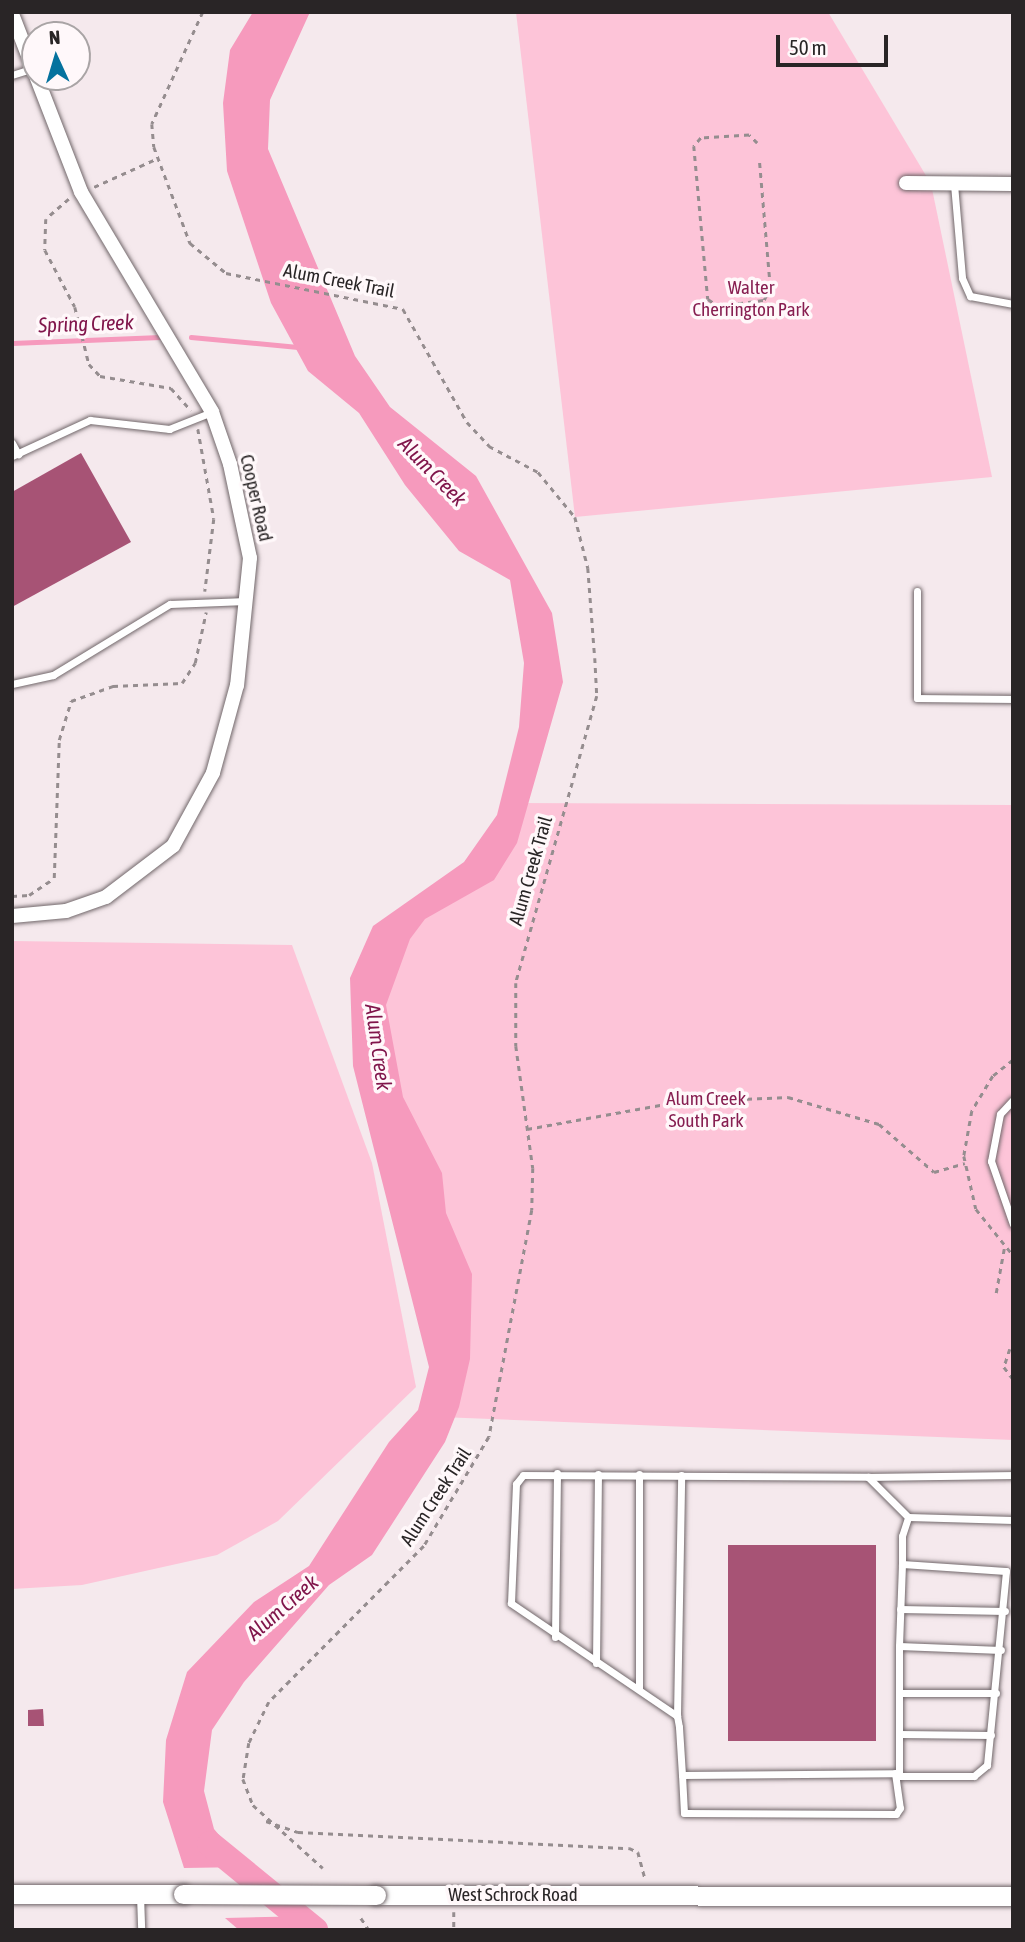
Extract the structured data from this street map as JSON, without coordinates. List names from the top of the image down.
{
  "streets": {
    "main road": ["West Schrock Road"],
    "street": ["Cooper Road"],
    "path": ["Alum Creek Trail"]
  },
  "water": ["Spring Creek", "Alum Creek"],
  "parks": ["Walter Cherrington Park", "Alum Creek South Park"],
  "scale_bar": "50 m",
  "north": "top"
}
